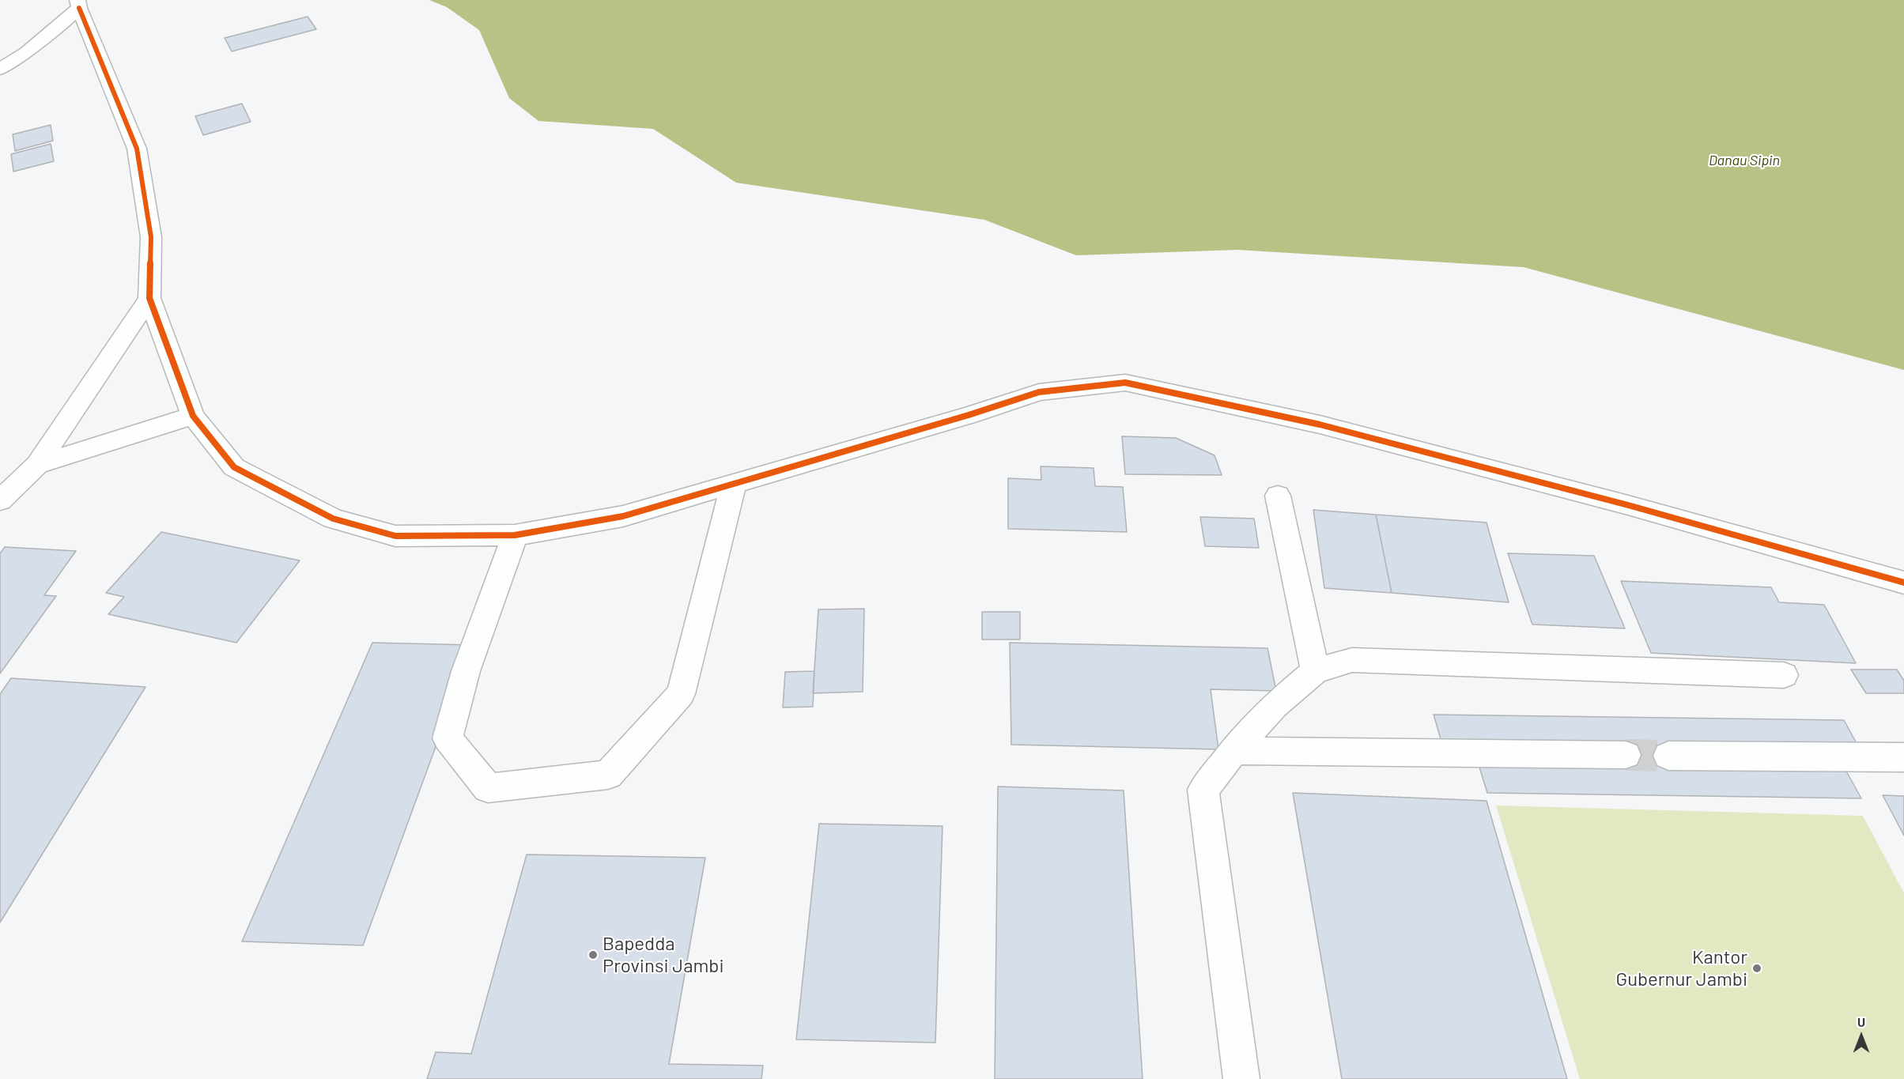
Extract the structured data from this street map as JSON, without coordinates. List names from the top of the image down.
{
  "water": ["Danau Sipin"],
  "places": ["Bapedda Provinsi Jambi", "Kantor Gubernur Jambi"],
  "north": "top"
}
